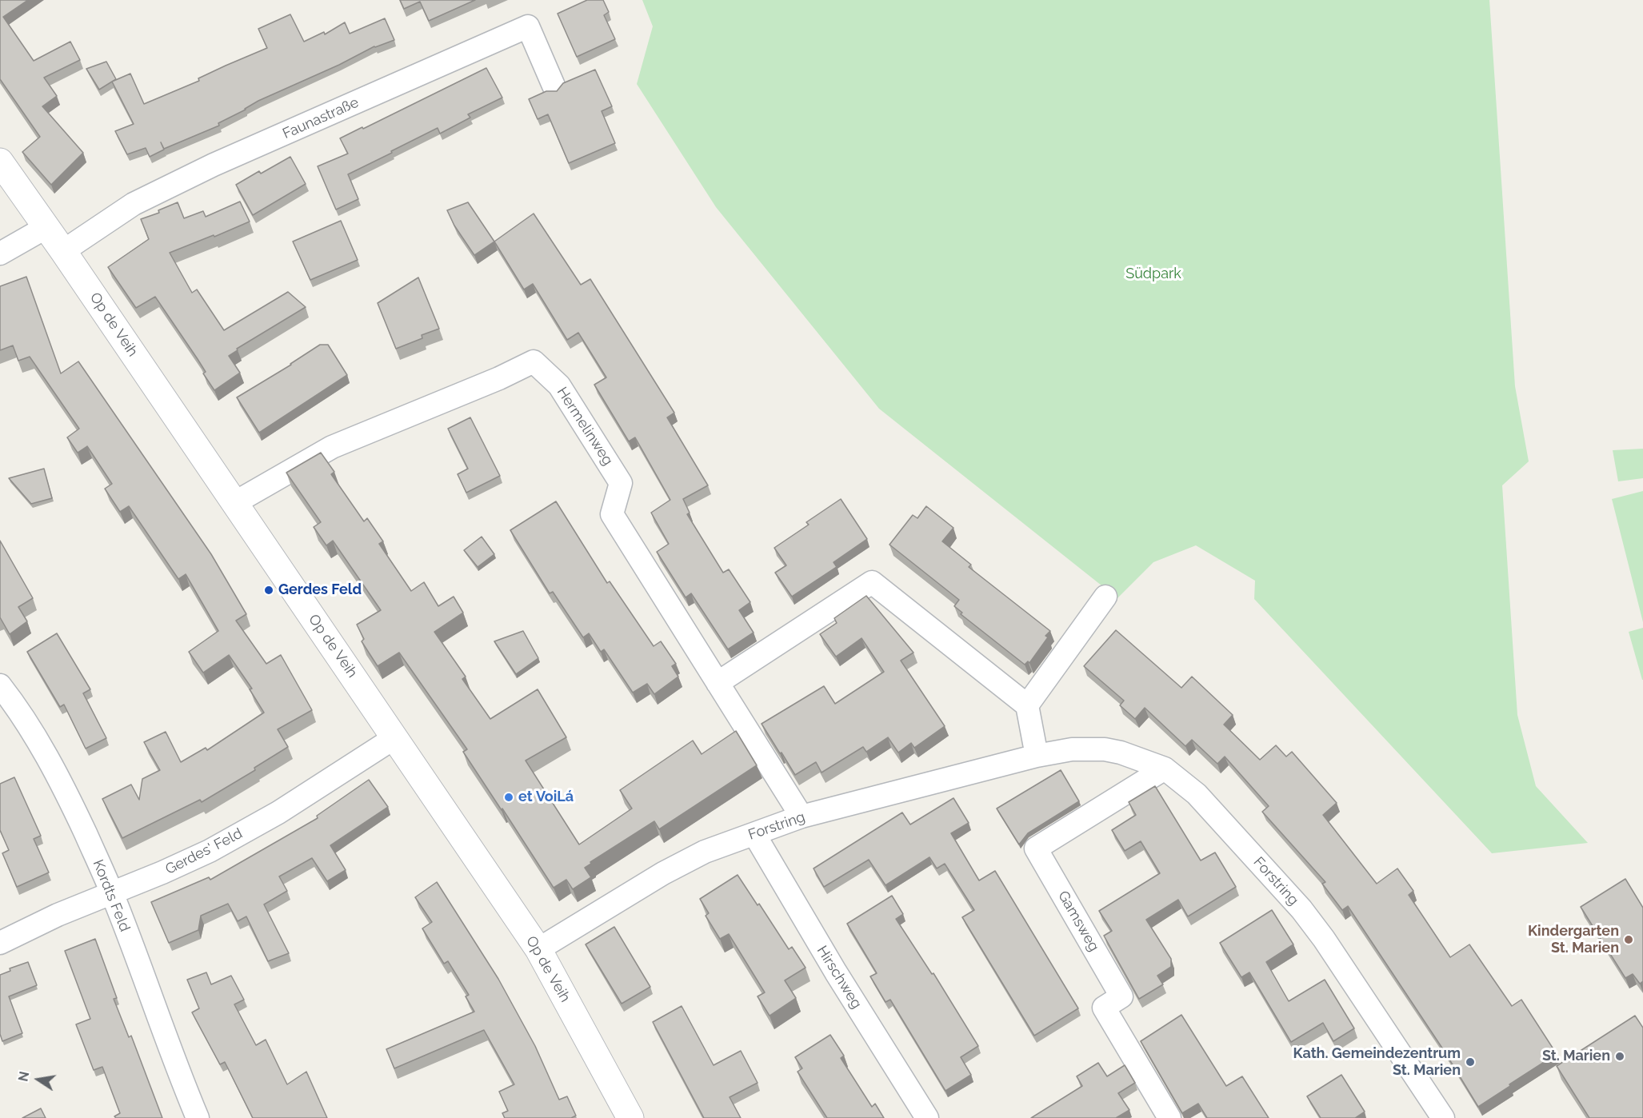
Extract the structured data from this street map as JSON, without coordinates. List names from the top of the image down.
{
  "streets": {
    "street": [
      "Faunastraße",
      "Op de Veih",
      "Hermelinweg",
      "Forstring",
      "Gerdes' Feld",
      "Kordts Feld",
      "Gamsweg",
      "Hirschweg"
    ]
  },
  "crossings": [
    ["Faunastraße", "Op de Veih"],
    ["Op de Veih", "Hermelinweg"],
    ["Op de Veih", "Forstring"],
    ["Op de Veih", "Gerdes' Feld"],
    ["Hermelinweg", "Forstring"],
    ["Forstring", "Gamsweg"],
    ["Forstring", "Hirschweg"],
    ["Gerdes' Feld", "Kordts Feld"]
  ],
  "parks": ["Südpark"],
  "places": [
    "Gerdes Feld",
    "et VoiLá",
    "Kindergarten St. Marien",
    "St. Marien",
    "Kath. Gemeindezentrum St. Marien"
  ],
  "north": "left"
}
